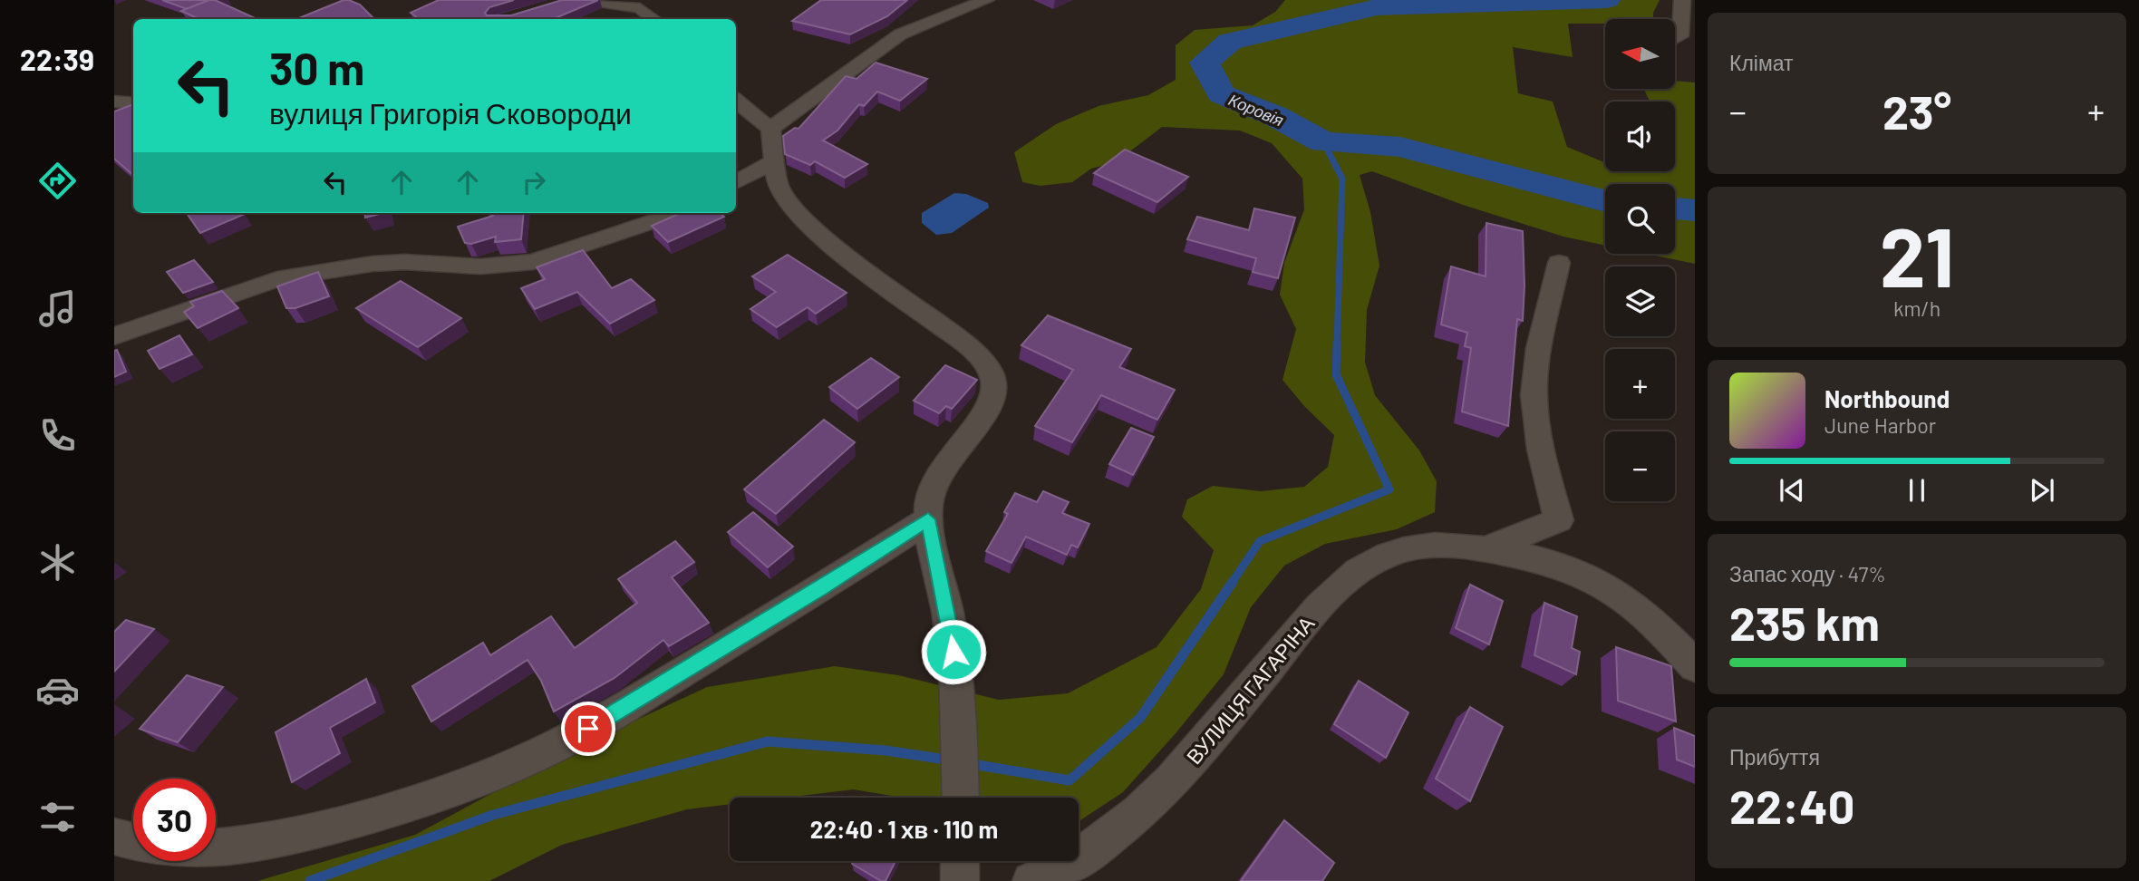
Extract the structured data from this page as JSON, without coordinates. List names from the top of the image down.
{
  "streets": {
    "street": ["ВУЛИЦЯ ГАГАРІНА"]
  },
  "water": ["Коровія"],
  "north": "left",
  "page": {
    "tabs": "22:39",
    "tile": [
      "Клімат",
      ["21", "km/h"],
      ["Запас ходу · 47%", "235 km"],
      ["Прибуття", "22:40"]
    ],
    "map_buttons": ["+", "−"],
    "turn": ["30 m", "вулиця Григорія Сковороди"],
    "heat": ["−", "23°", "+"],
    "song": ["Northbound", "June Harbor"],
    "limit": "30",
    "trip": "22:40 · 1 хв · 110 m"
  }
}
